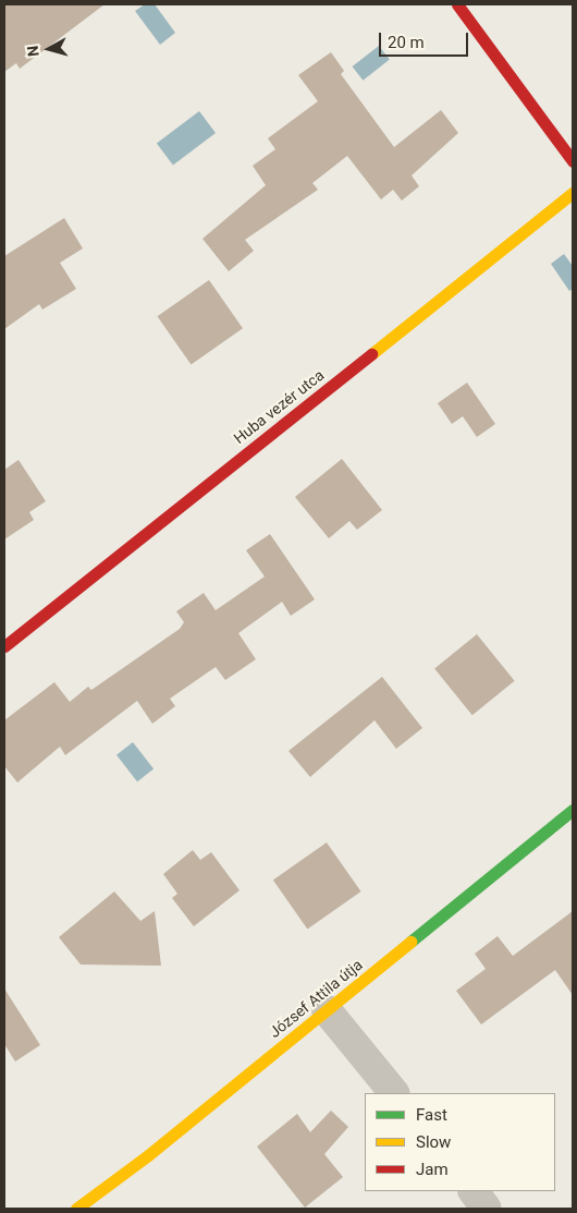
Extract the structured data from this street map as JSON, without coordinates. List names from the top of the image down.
{
  "streets": {
    "street": ["Huba vezér utca", "József Attila útja"]
  },
  "legend": ["Fast", "Slow", "Jam"],
  "scale_bar": "20 m",
  "north": "left"
}
